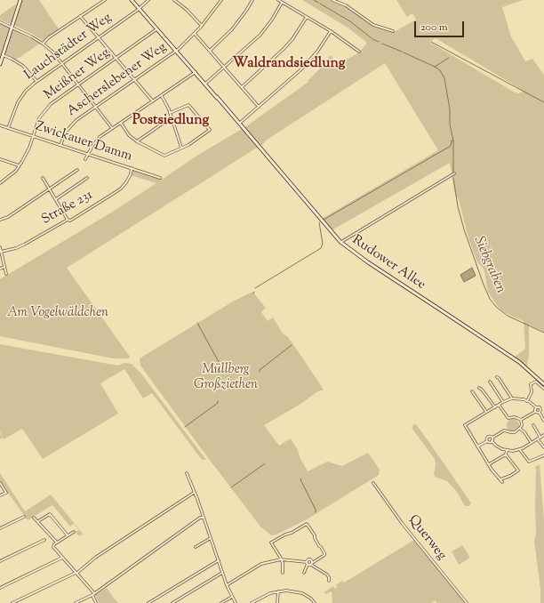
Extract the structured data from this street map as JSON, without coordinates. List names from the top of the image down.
{
  "streets": {
    "street": [
      "Lauchstädter Weg",
      "Meißner Weg",
      "Ascherslebener Weg",
      "Zwickauer Damm",
      "Straße 231",
      "Rudower Allee",
      "Querweg"
    ]
  },
  "crossings": [
    ["Lauchstädter Weg", "Zwickauer Damm"],
    ["Lauchstädter Weg", "Rudower Allee"],
    ["Meißner Weg", "Zwickauer Damm"],
    ["Meißner Weg", "Rudower Allee"],
    ["Ascherslebener Weg", "Zwickauer Damm"],
    ["Ascherslebener Weg", "Rudower Allee"],
    ["Zwickauer Damm", "Straße 231"]
  ],
  "districts": ["Waldrandsiedlung", "Postsiedlung"],
  "water": ["Siebgraben"],
  "parks": ["Am Vogelwäldchen", "Müllberg Großziethen"],
  "scale_bar": "200 m"
}
